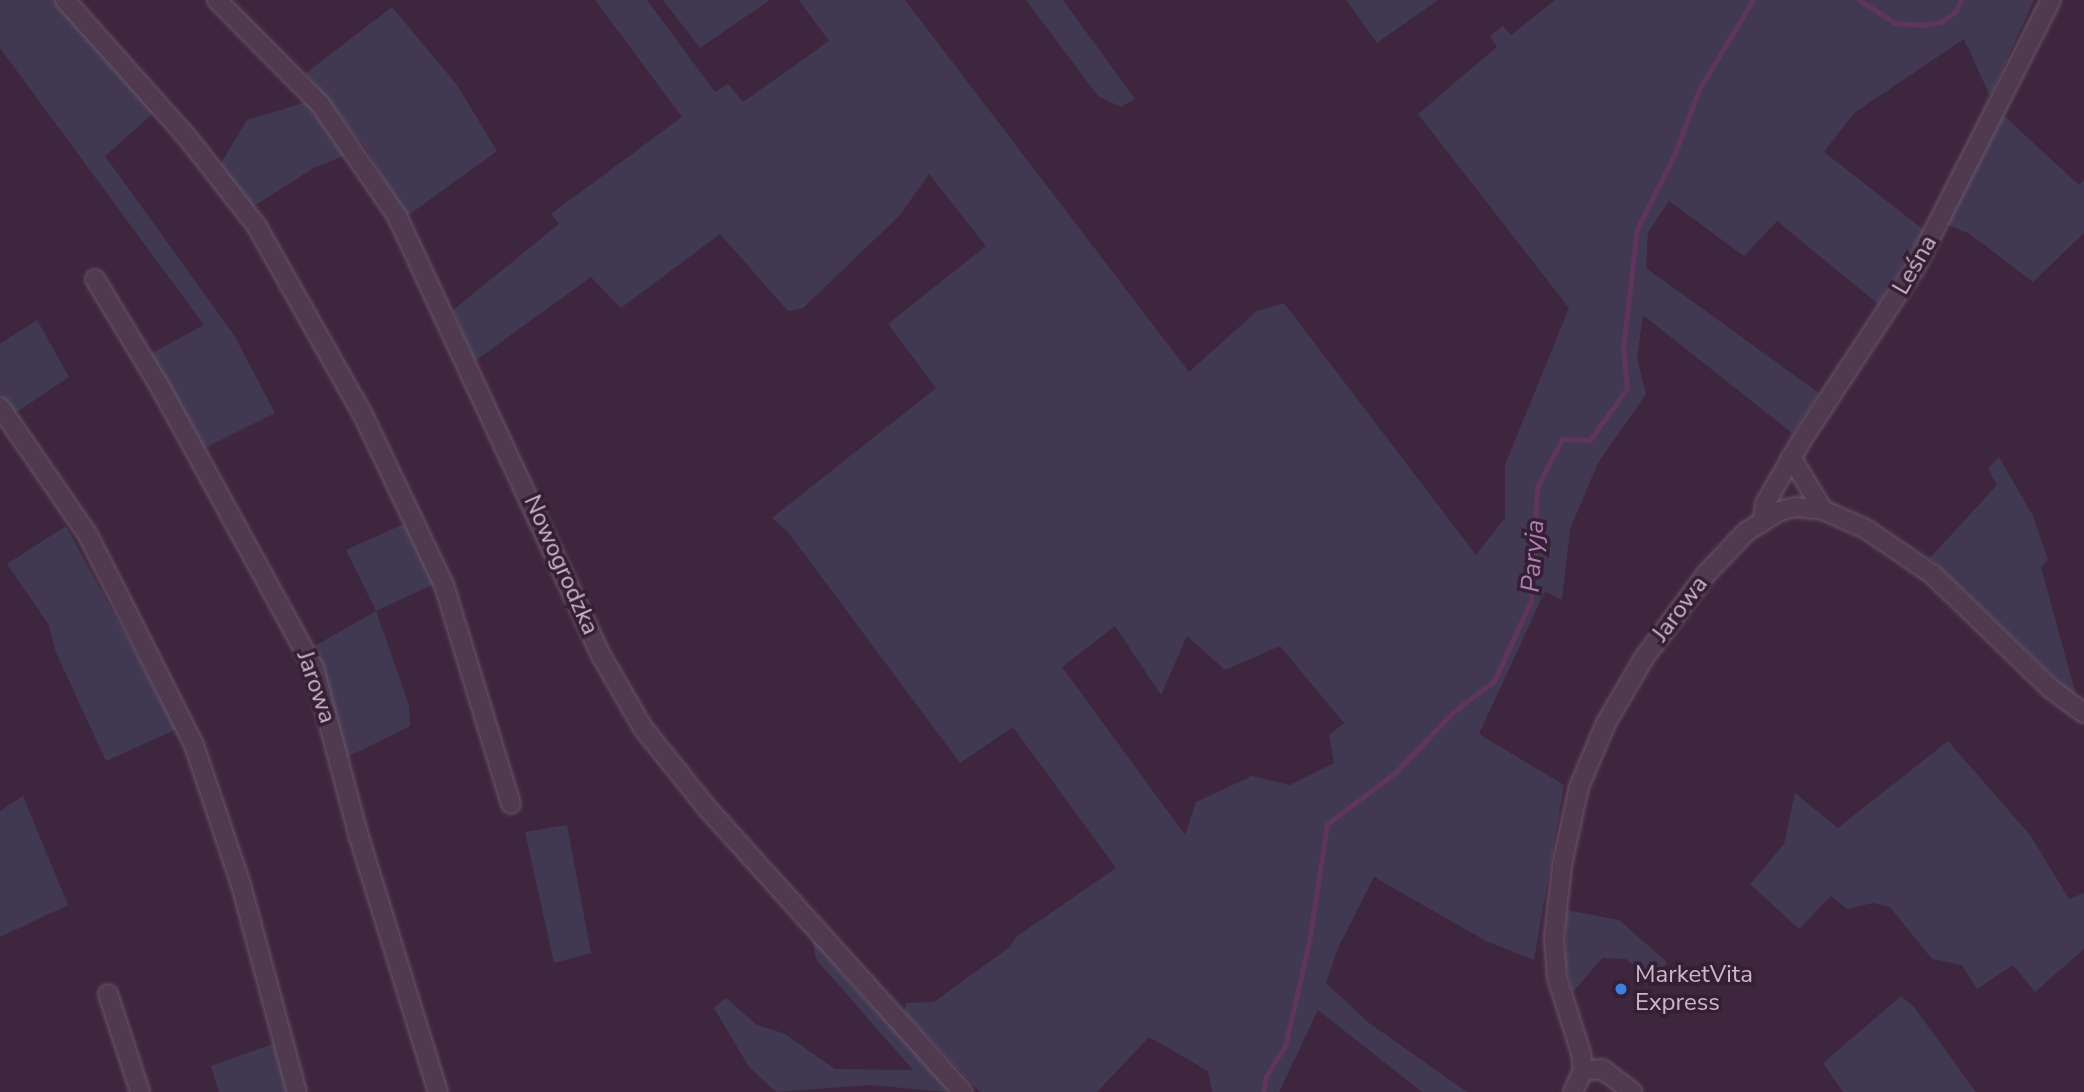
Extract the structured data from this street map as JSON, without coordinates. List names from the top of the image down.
{
  "streets": {
    "street": ["Leśna", "Nowogrodzka", "Jarowa"]
  },
  "crossings": [
    ["Leśna", "Jarowa"]
  ],
  "water": ["Paryja"],
  "places": ["MarketVita Express"]
}
